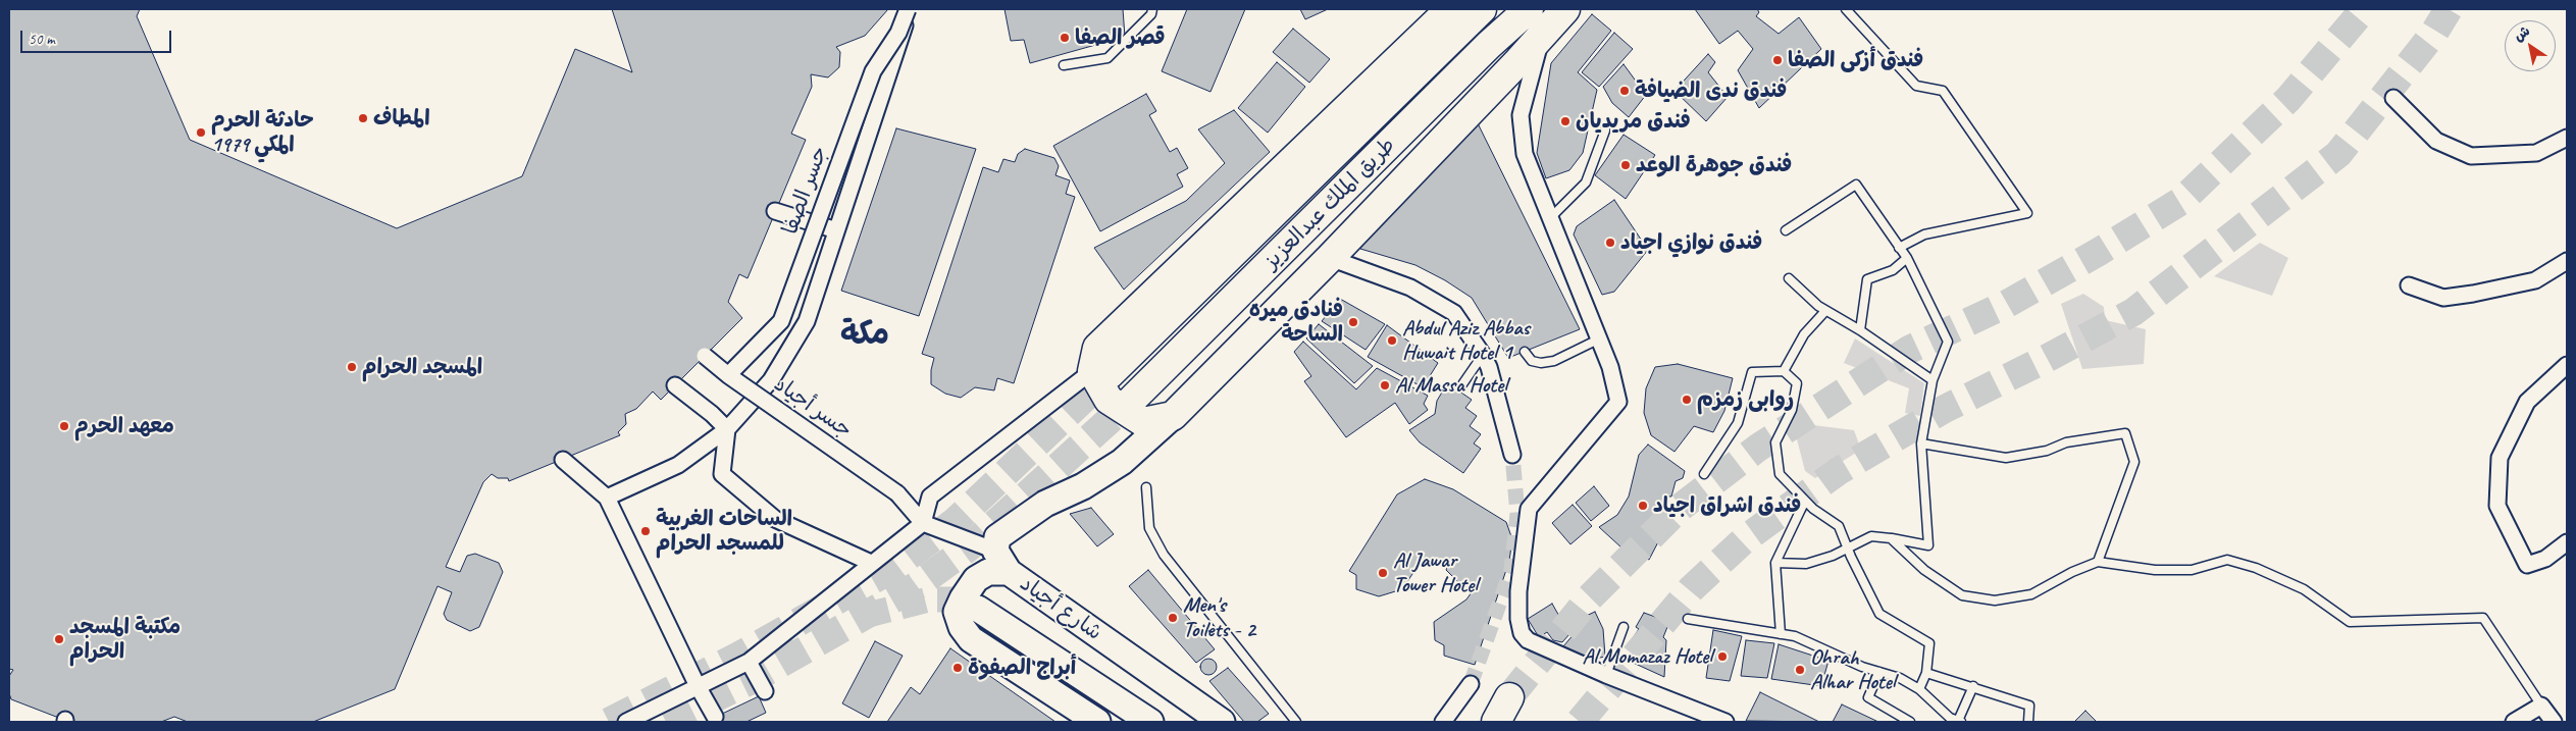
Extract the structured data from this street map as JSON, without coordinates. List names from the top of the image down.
{
  "streets": {
    "highway": ["طريق الملك عبدالعزيز"],
    "main road": ["شارع أجياد"],
    "street": ["جسر الصفا", "جسر أجياد"]
  },
  "crossings": [
    ["جسر الصفا", "جسر أجياد"]
  ],
  "districts": ["مكة"],
  "places": [
    "قصر الصفا",
    "فندق أزكى الصفا",
    "فندق ندى الضيافة",
    "المطاف",
    "فندق مريديان",
    "حادثة الحرم المكي 1979",
    "فندق جوهرة الوعد",
    "فندق نوازي اجياد",
    "فنادق ميره الساحة",
    "Abdul Aziz Abbas Huwait Hotel 1",
    "المسجد الحرام",
    "Al Massa Hotel",
    "روابی زمزم",
    "معهد الحرم",
    "فندق اشراق اجياد",
    "الساحات الغربية للمسجد الحرام",
    "Al Jawar Tower Hotel",
    "Men's Toilets - 2",
    "مكتبة المسجد الحرام",
    "Al Momazaz Hotel",
    "أبراج الصفوة",
    "Ohrah Alhar Hotel"
  ],
  "scale_bar": "50 m",
  "north": "top left"
}
